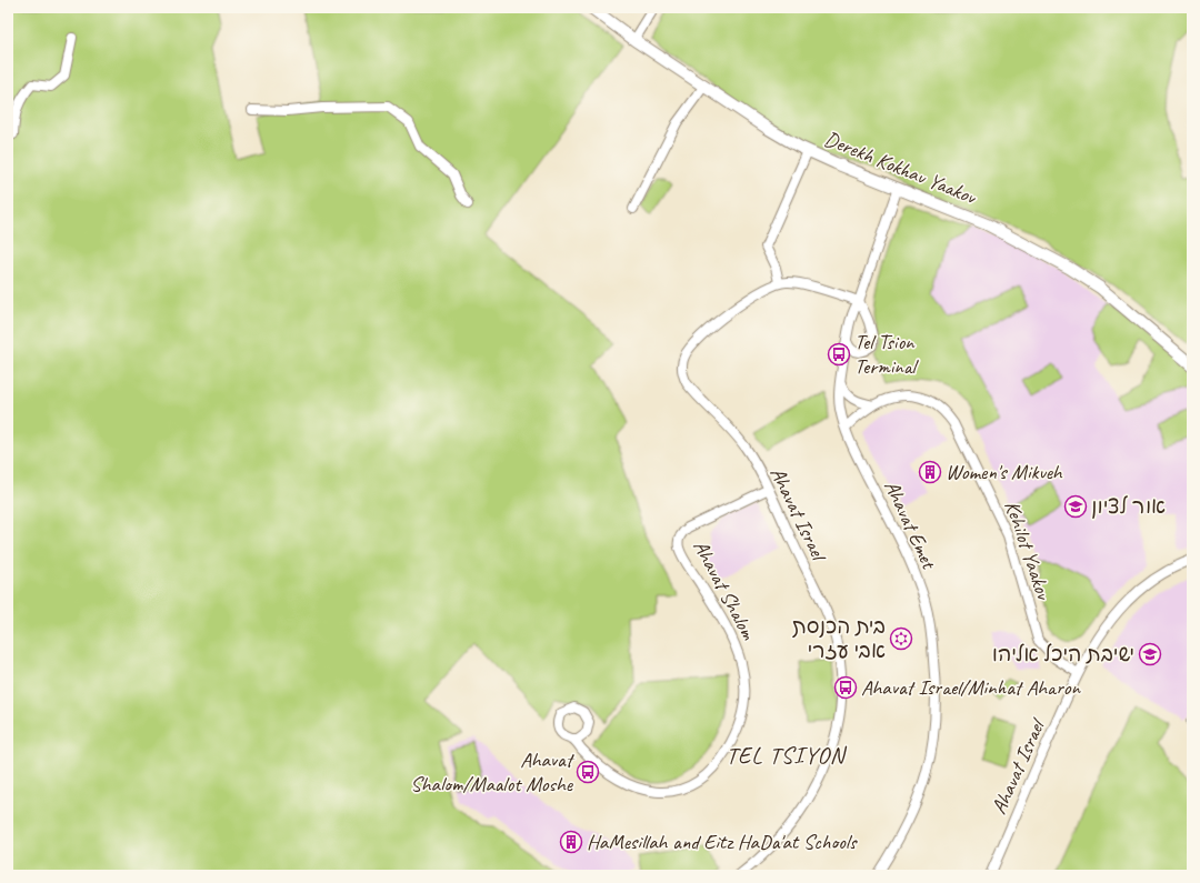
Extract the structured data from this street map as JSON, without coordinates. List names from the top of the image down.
{
  "streets": {
    "street": [
      "Derekh Kokhav Yaakov",
      "Ahavat Israel",
      "Ahavat Emet",
      "Kehilot Yaakov",
      "Ahavat Shalom"
    ]
  },
  "crossings": [
    ["Derekh Kokhav Yaakov", "Ahavat Emet"],
    ["Ahavat Israel", "Kehilot Yaakov"],
    ["Ahavat Israel", "Ahavat Shalom"],
    ["Ahavat Emet", "Kehilot Yaakov"]
  ],
  "districts": ["TEL TSIYON"],
  "places": {
    "bus stop": ["Tel Tsion Terminal", "Ahavat Israel/Minhat Aharon", "Ahavat Shalom/Maalot Moshe"],
    "building": ["Women's Mikveh", "HaMesillah and Eitz HaDa'at Schools"],
    "school or university": ["אור לציון", "ישיבת היכל אליהו"],
    "synagogue": ["בית הכנסת אבי עזרי"]
  }
}
